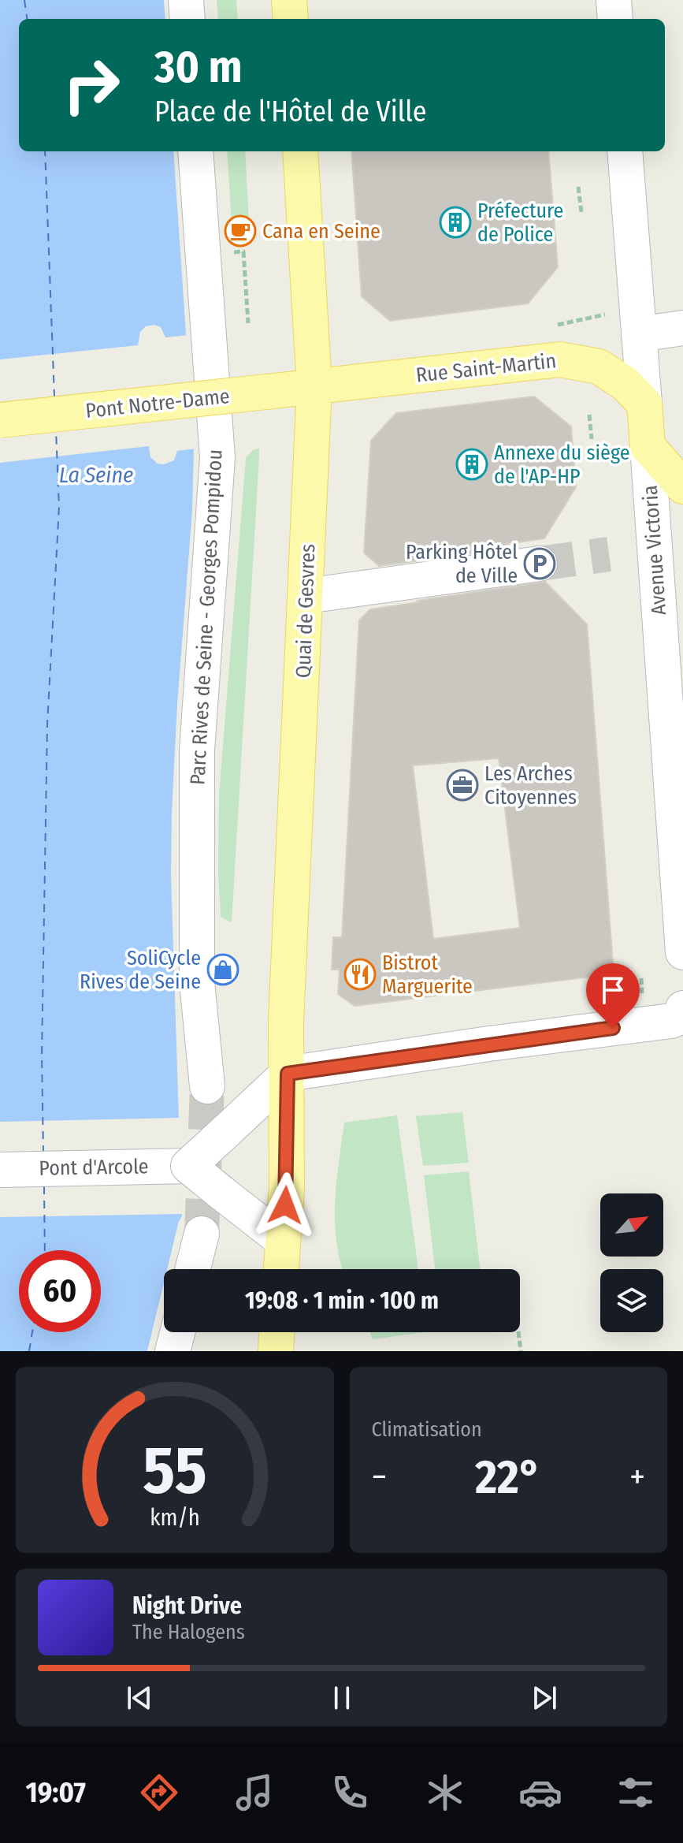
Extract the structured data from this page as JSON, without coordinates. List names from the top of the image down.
{
  "streets": {
    "main road": [
      "Rue Saint-Martin",
      "Pont Notre-Dame",
      "Avenue Victoria",
      "Quai de Gesvres"
    ],
    "street": ["Parc Rives de Seine - Georges Pompidou", "Pont d'Arcole"]
  },
  "crossings": [
    ["Rue Saint-Martin", "Pont Notre-Dame"],
    ["Rue Saint-Martin", "Avenue Victoria"],
    ["Rue Saint-Martin", "Quai de Gesvres"],
    ["Pont Notre-Dame", "Quai de Gesvres"]
  ],
  "water": ["La Seine"],
  "places": {
    "building": ["Préfecture de Police", "Annexe du siège de l'AP-HP"],
    "cafe": ["Cana en Seine"],
    "parking": ["Parking Hôtel de Ville"],
    "office": ["Les Arches Citoyennes"],
    "shop": ["SoliCycle Rives de Seine"],
    "restaurant": ["Bistrot Marguerite"]
  },
  "north": "top right",
  "page": {
    "turn": ["30 m", "Place de l'Hôtel de Ville"],
    "limit": "60",
    "trip": "19:08 · 1 min · 100 m",
    "tile": "Climatisation",
    "heat": ["−", "22°", "+"],
    "song": ["Night Drive", "The Halogens"],
    "tabs": "19:07",
    "gauge": ["55", "km/h"]
  }
}
